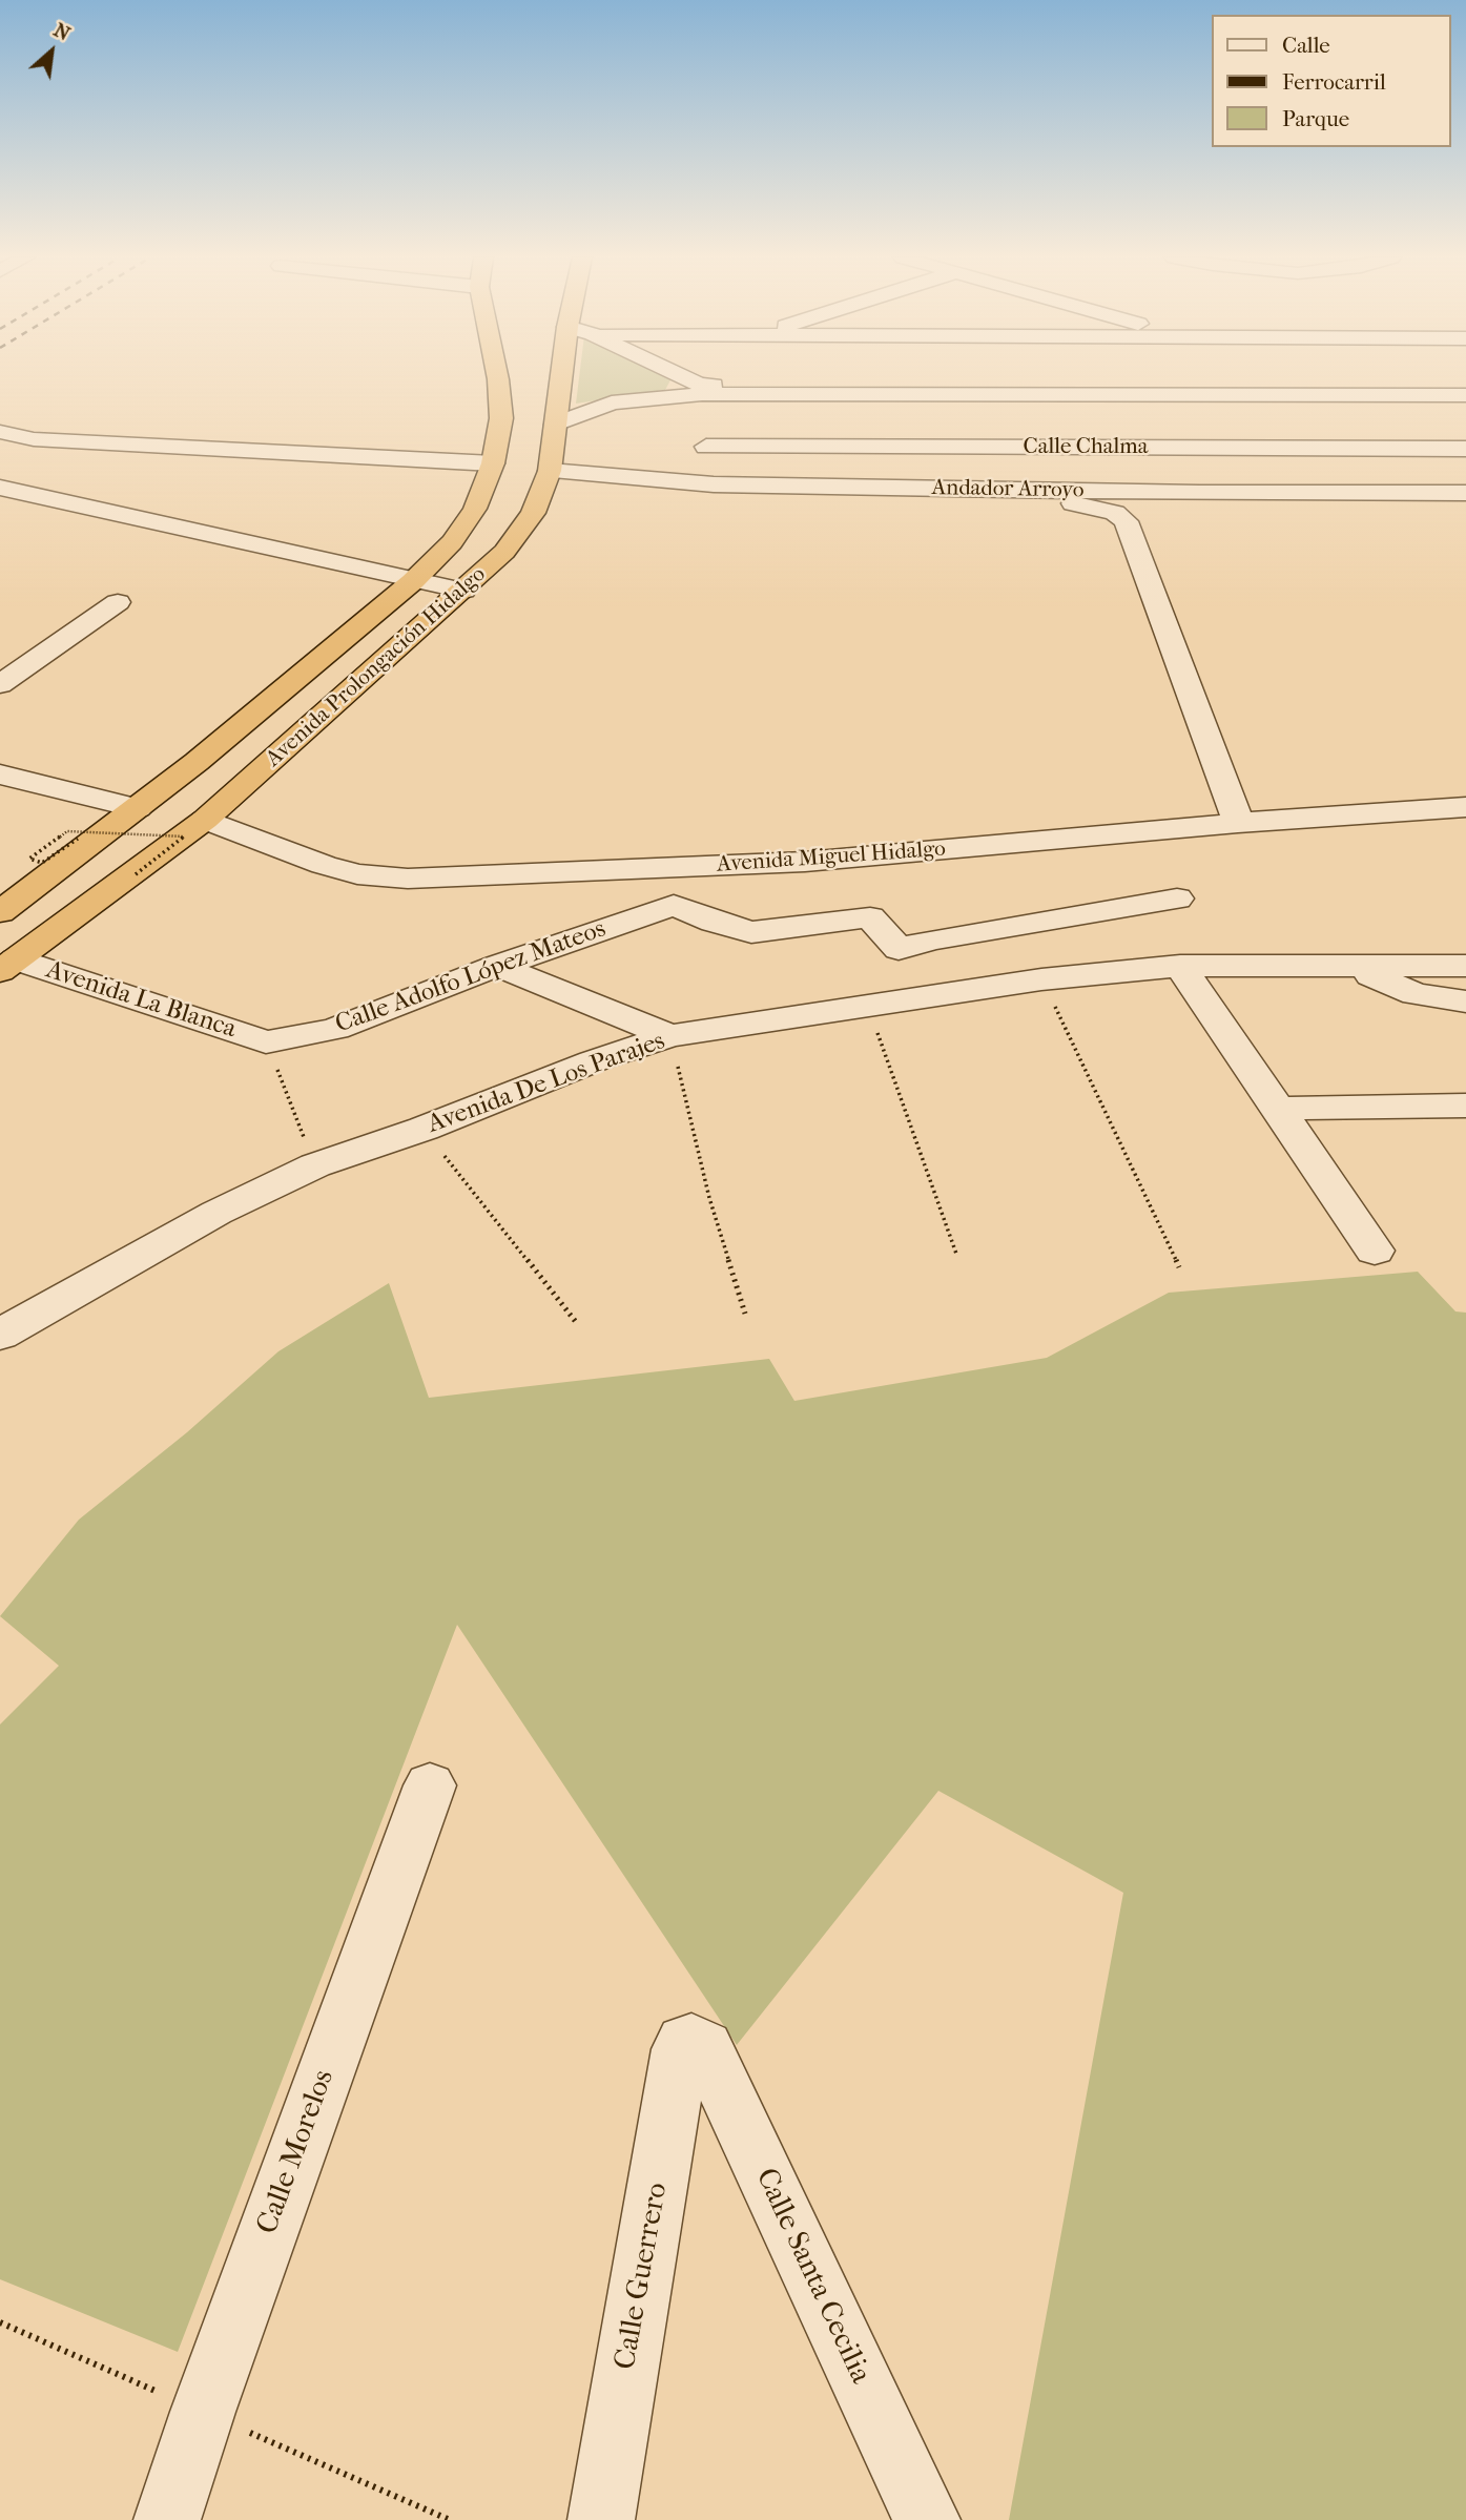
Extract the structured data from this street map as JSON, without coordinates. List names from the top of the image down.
{
  "streets": {
    "highway": ["Avenida Prolongación Hidalgo"],
    "street": [
      "Calle Chalma",
      "Andador Arroyo",
      "Avenida Miguel Hidalgo",
      "Calle Adolfo López Mateos",
      "Avenida La Blanca",
      "Avenida De Los Parajes",
      "Calle Morelos",
      "Calle Guerrero",
      "Calle Santa Cecilia"
    ]
  },
  "crossings": [
    ["Andador Arroyo", "Avenida Prolongación Hidalgo"],
    ["Avenida Prolongación Hidalgo", "Avenida Miguel Hidalgo"],
    ["Avenida Prolongación Hidalgo", "Avenida La Blanca"],
    ["Calle Adolfo López Mateos", "Avenida La Blanca"],
    ["Calle Guerrero", "Calle Santa Cecilia"]
  ],
  "legend": ["Calle", "Ferrocarril", "Parque"],
  "north": "top right"
}
